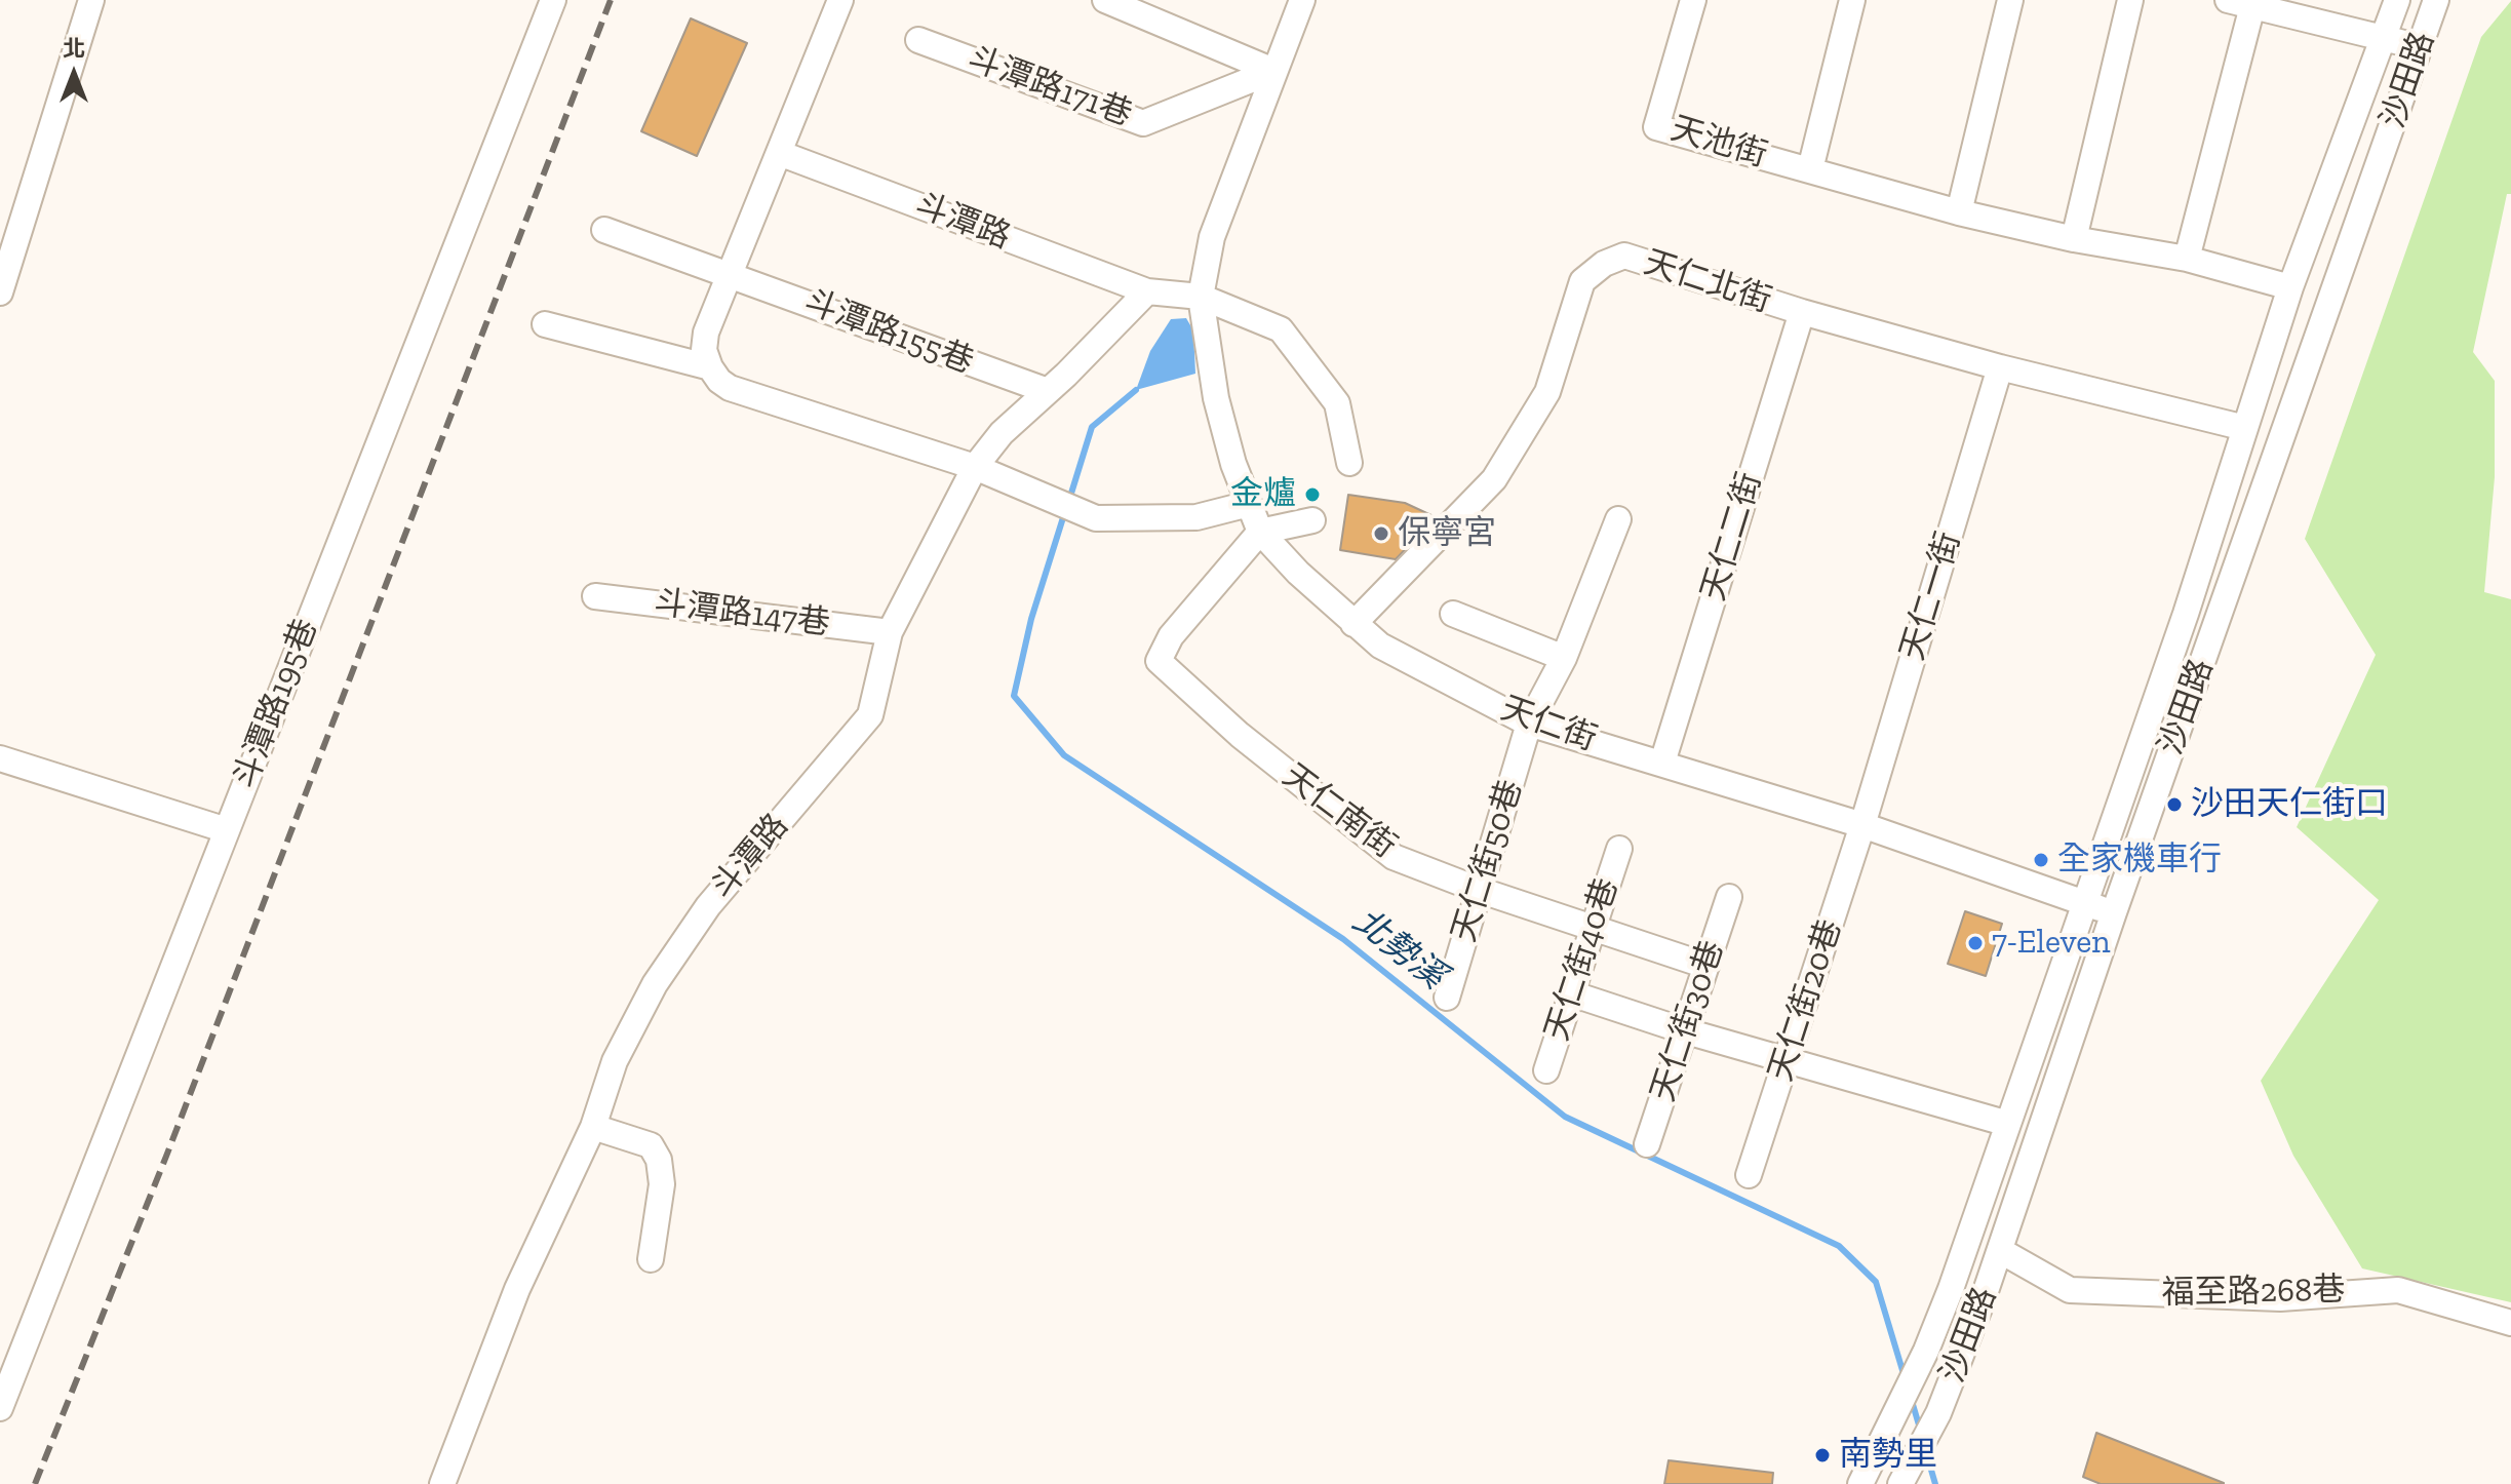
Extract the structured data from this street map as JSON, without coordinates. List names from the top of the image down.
{
  "streets": {
    "street": [
      "沙田路",
      "斗潭路171巷",
      "天池街",
      "斗潭路",
      "天仁北街",
      "斗潭路155巷",
      "天仁二街",
      "天仁一街",
      "斗潭路147巷",
      "斗潭路195巷",
      "天仁街",
      "天仁南街",
      "天仁街50巷",
      "天仁街40巷",
      "天仁街20巷",
      "天仁街30巷",
      "福至路268巷"
    ]
  },
  "crossings": [
    ["沙田路", "天池街"],
    ["沙田路", "天仁北街"],
    ["沙田路", "天仁街"],
    ["沙田路", "福至路268巷"],
    ["斗潭路", "斗潭路155巷"],
    ["斗潭路", "斗潭路147巷"],
    ["斗潭路", "天仁街"],
    ["天仁北街", "天仁二街"],
    ["天仁北街", "天仁一街"],
    ["天仁北街", "天仁街"],
    ["天仁二街", "天仁街"],
    ["天仁一街", "天仁街"],
    ["天仁一街", "天仁街20巷"],
    ["天仁街", "天仁南街"],
    ["天仁街", "天仁街50巷"],
    ["天仁街", "天仁街20巷"],
    ["天仁南街", "天仁街50巷"],
    ["天仁南街", "天仁街40巷"],
    ["天仁南街", "天仁街30巷"]
  ],
  "water": ["北勢溪"],
  "places": [
    "金爐",
    "保寧宮",
    "沙田天仁街口",
    "全家機車行",
    "7-Eleven",
    "南勢里"
  ],
  "north": "top"
}
